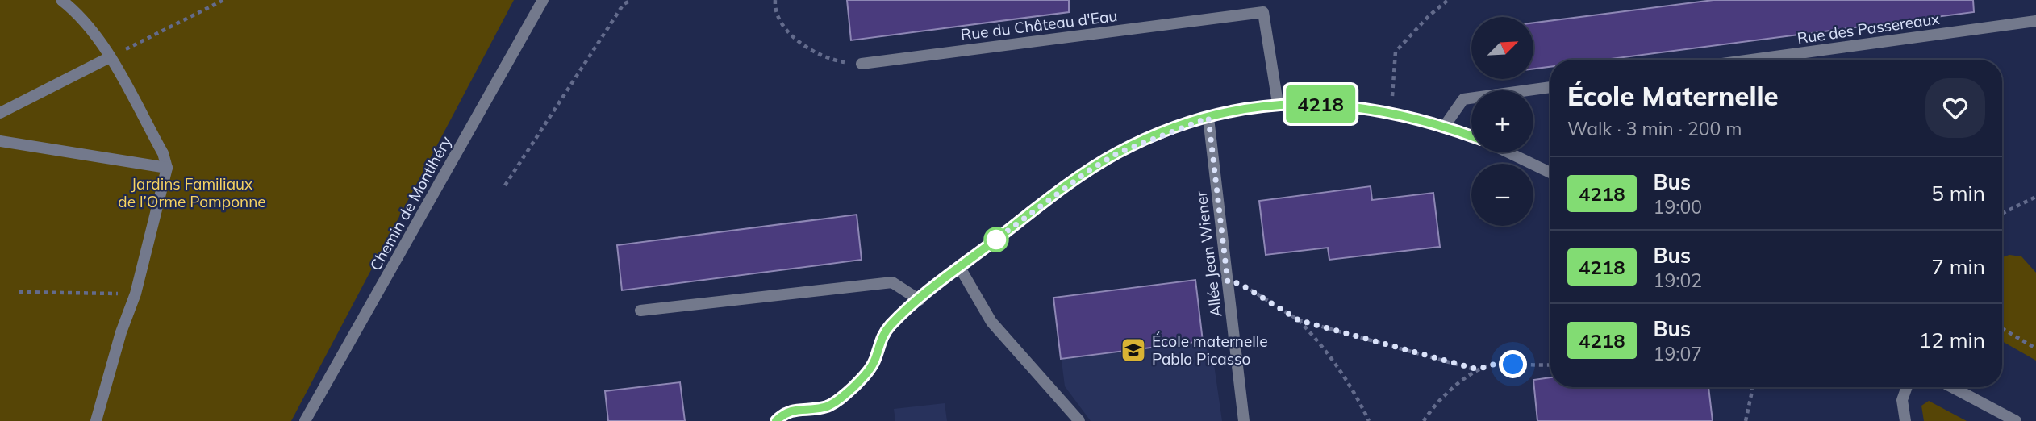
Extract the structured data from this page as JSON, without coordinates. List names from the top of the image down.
{
  "streets": {
    "street": [
      "Rue du Château d'Eau",
      "Rue des Passereaux",
      "Chemin de Montlhéry",
      "Allée Jean Wiener"
    ]
  },
  "parks": ["Jardins Familiaux de l’Orme Pomponne"],
  "places": {
    "school or university": ["École maternelle Pablo Picasso"]
  },
  "lines": ["bus line 4218"],
  "north": "top right",
  "page": {
    "on_map": "4218",
    "map_buttons": ["+", "−"],
    "heading": ["École Maternelle", "Walk · 3 min · 200 m"],
    "list": [
      {
        "mark": "4218",
        "name": "Bus",
        "note": "19:00",
        "value": "5 min"
      },
      {
        "mark": "4218",
        "name": "Bus",
        "note": "19:02",
        "value": "7 min"
      },
      {
        "mark": "4218",
        "name": "Bus",
        "note": "19:07",
        "value": "12 min"
      }
    ]
  }
}
